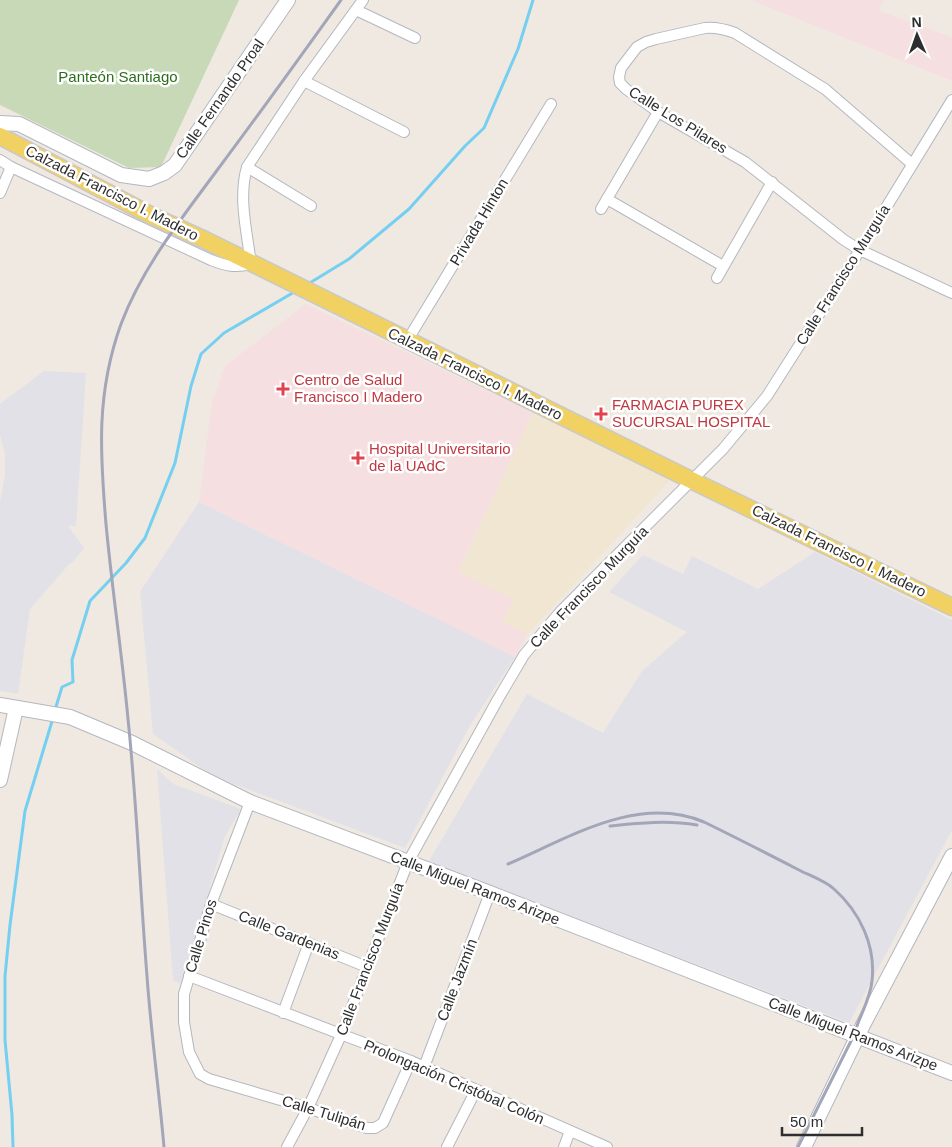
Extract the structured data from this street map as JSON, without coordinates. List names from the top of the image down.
{
  "streets": {
    "main road": ["Calle Fernando Proal", "Calzada Francisco I. Madero", "Calle Miguel Ramos Arizpe"],
    "street": [
      "Calle Los Pilares",
      "Privada Hinton",
      "Calle Francisco Murguía",
      "Calle Gardenias",
      "Calle Pinos",
      "Calle Jazmín",
      "Prolongación Cristóbal Colón",
      "Calle Tulipán"
    ]
  },
  "crossings": [
    ["Calle Los Pilares", "Calle Francisco Murguía"],
    ["Calzada Francisco I. Madero", "Privada Hinton"],
    ["Calzada Francisco I. Madero", "Calle Francisco Murguía"],
    ["Calle Francisco Murguía", "Calle Miguel Ramos Arizpe"],
    ["Calle Francisco Murguía", "Calle Gardenias"],
    ["Calle Francisco Murguía", "Prolongación Cristóbal Colón"],
    ["Calle Francisco Murguía", "Calle Tulipán"],
    ["Calle Miguel Ramos Arizpe", "Calle Pinos"],
    ["Calle Miguel Ramos Arizpe", "Calle Jazmín"],
    ["Calle Gardenias", "Calle Pinos"],
    ["Calle Pinos", "Prolongación Cristóbal Colón"],
    ["Calle Pinos", "Calle Tulipán"],
    ["Calle Jazmín", "Prolongación Cristóbal Colón"],
    ["Prolongación Cristóbal Colón", "Calle Tulipán"]
  ],
  "parks": ["Panteón Santiago"],
  "places": {
    "health": ["Centro de Salud Francisco I Madero", "FARMACIA PUREX SUCURSAL HOSPITAL", "Hospital Universitario de la UAdC"]
  },
  "scale_bar": "50 m",
  "north": "top"
}
